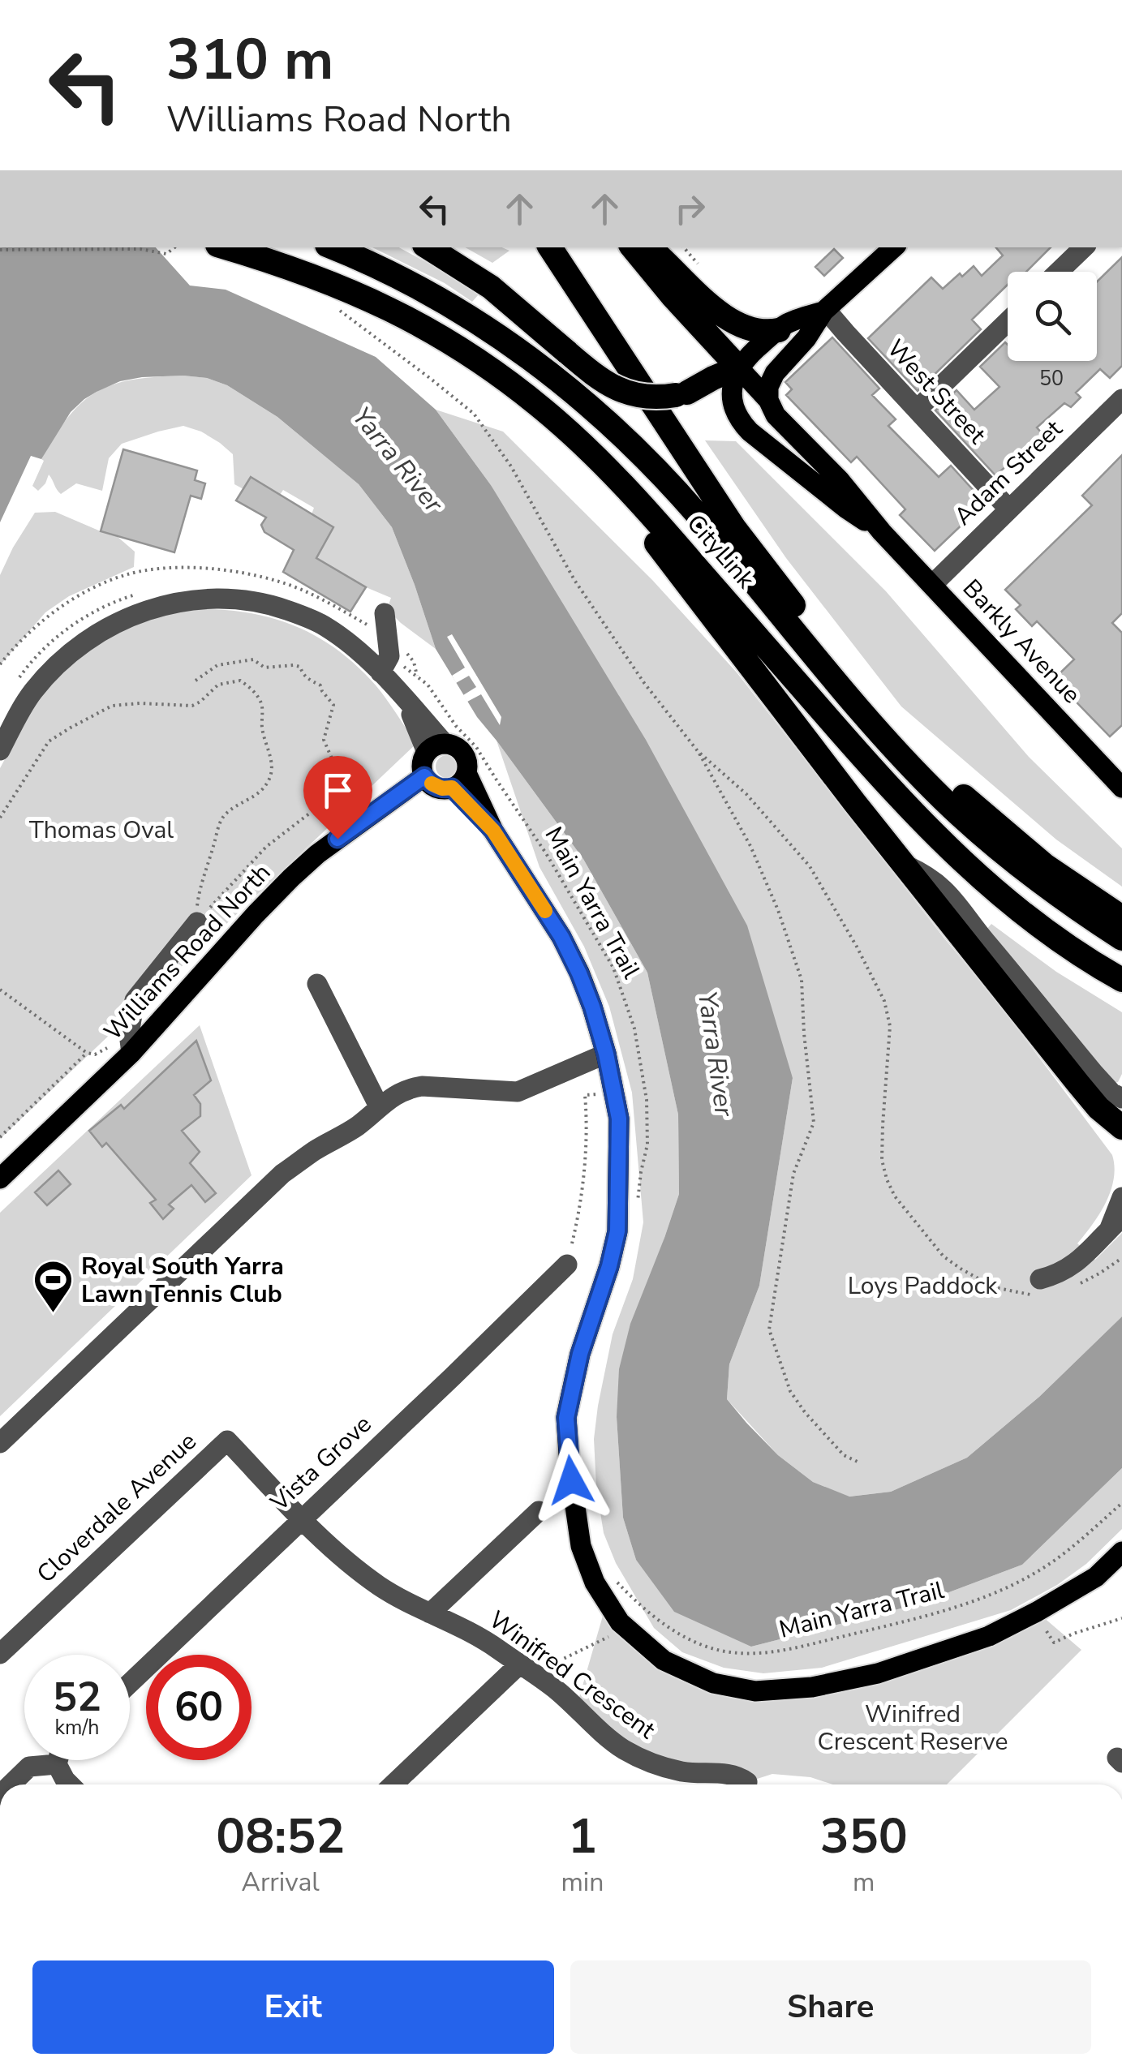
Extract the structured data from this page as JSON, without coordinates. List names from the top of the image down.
{
  "streets": {
    "highway": ["CityLink"],
    "main road": ["Barkly Avenue", "Williams Road North"],
    "street": [
      "West Street",
      "Adam Street",
      "Vista Grove",
      "Cloverdale Avenue",
      "Winifred Crescent"
    ],
    "path": ["Main Yarra Trail"]
  },
  "crossings": [
    ["West Street", "Adam Street"],
    ["Adam Street", "Barkly Avenue"],
    ["Vista Grove", "Cloverdale Avenue"],
    ["Vista Grove", "Winifred Crescent"],
    ["Cloverdale Avenue", "Winifred Crescent"]
  ],
  "water": ["Yarra River"],
  "parks": ["Thomas Oval", "Loys Paddock", "Winifred Crescent Reserve"],
  "places": {
    "sports": ["Royal South Yarra Lawn Tennis Club"]
  },
  "house_numbers": ["50"],
  "page": {
    "turn": ["310 m", "Williams Road North"],
    "speed": "52 km/h",
    "limit": "60",
    "eta": [
      "08:52",
      "Arrival",
      "1",
      "min",
      "350",
      "m"
    ],
    "buttons": ["Exit", "Share"]
  }
}
